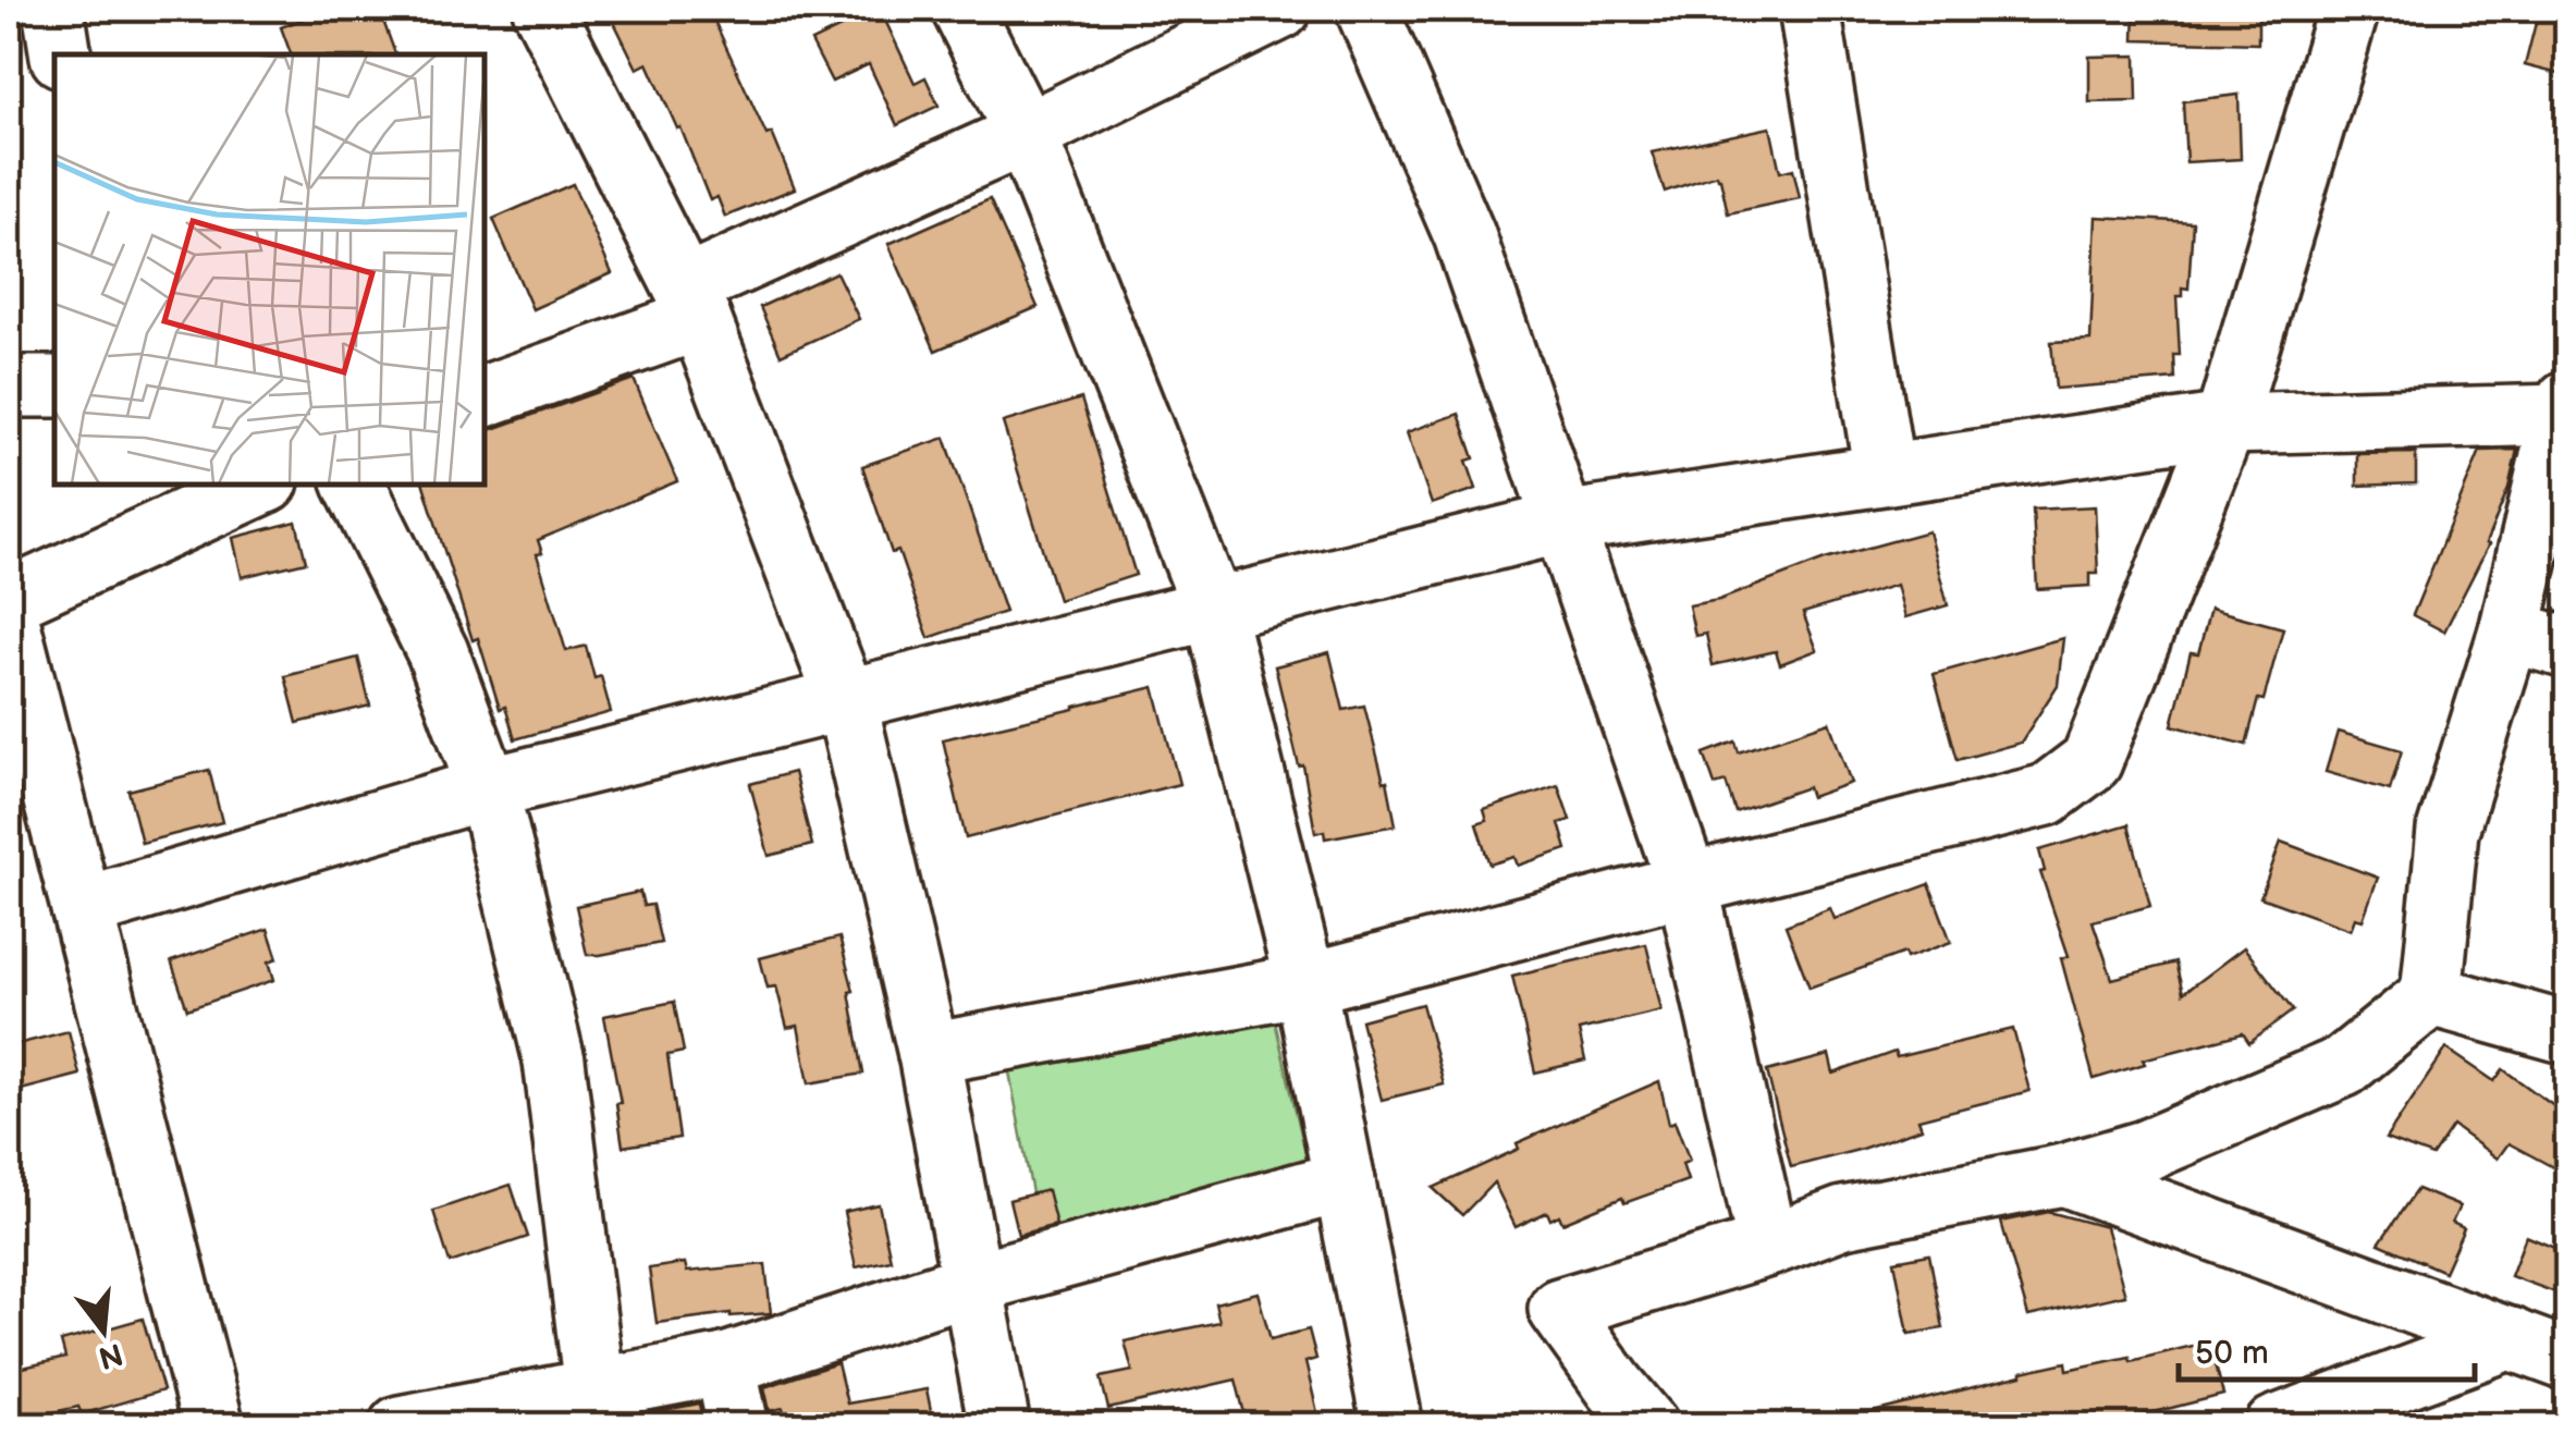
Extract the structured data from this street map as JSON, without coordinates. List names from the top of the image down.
{
  "scale_bar": "50 m",
  "north": "bottom"
}
